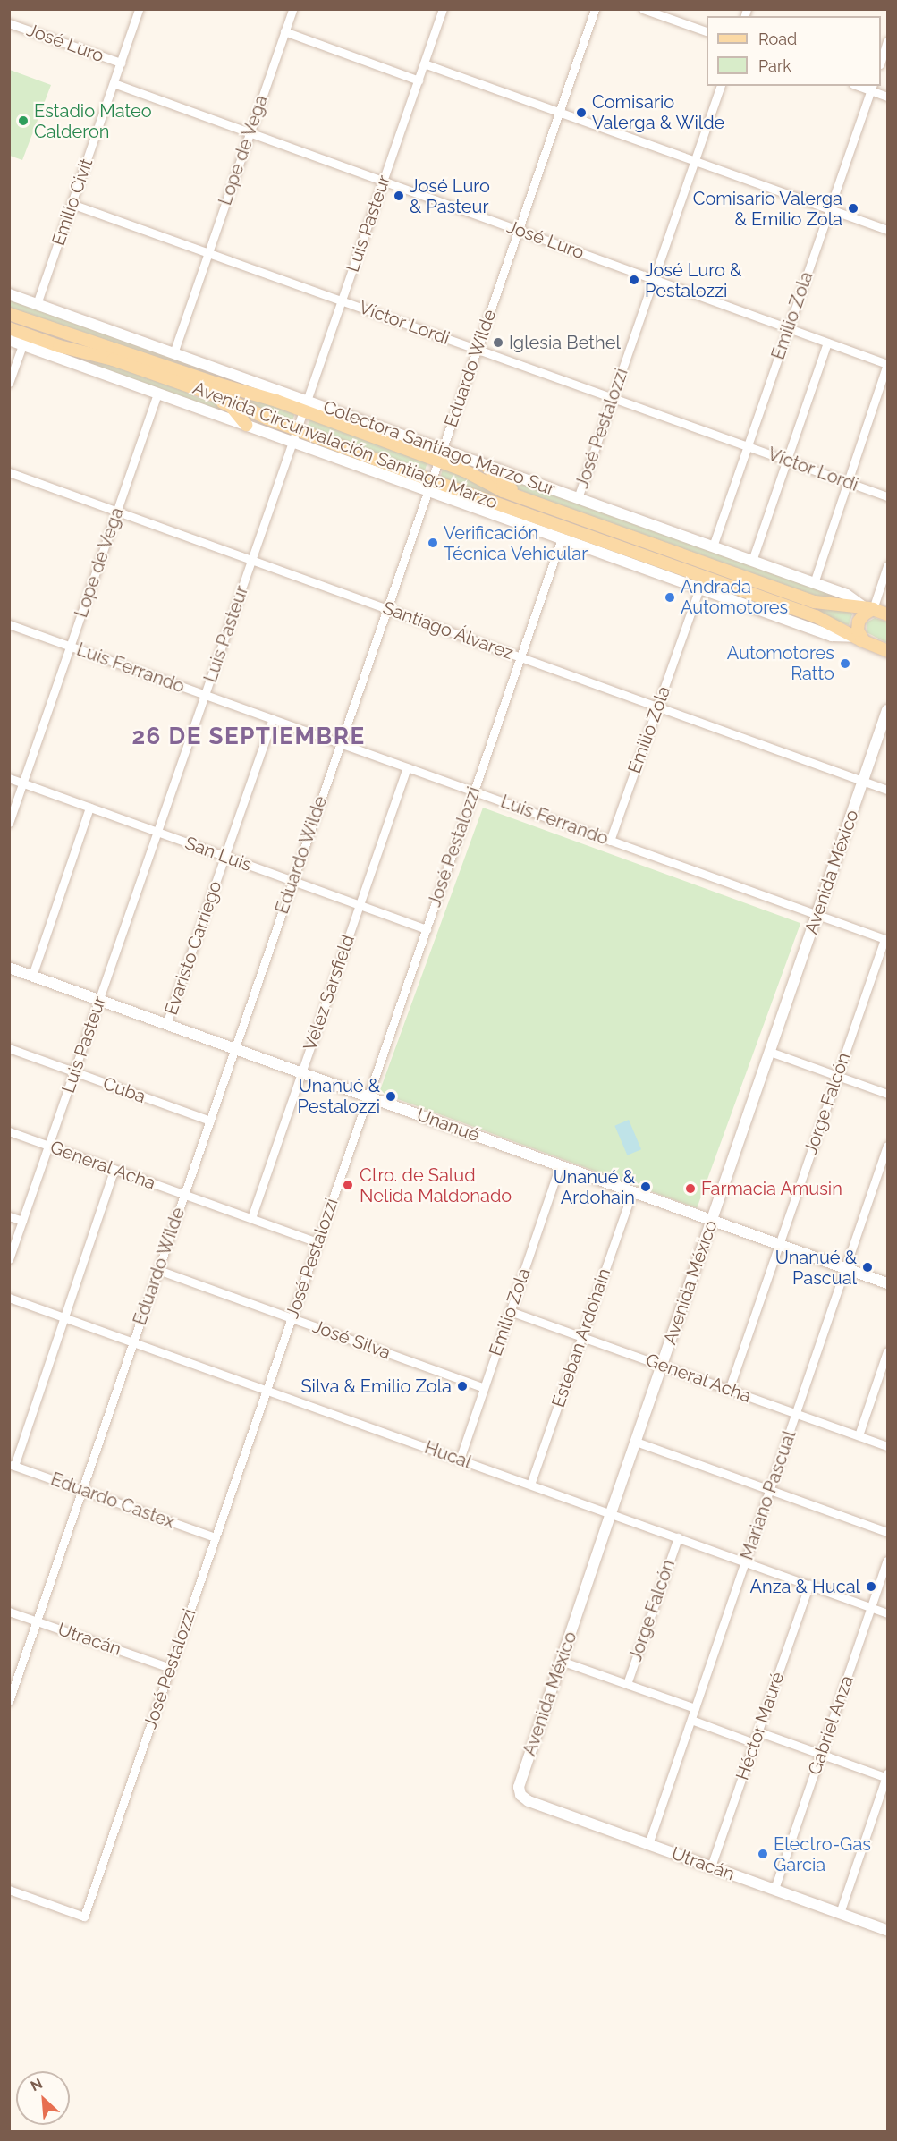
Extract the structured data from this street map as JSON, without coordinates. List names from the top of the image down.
{
  "streets": {
    "main road": ["Avenida Circunvalación Santiago Marzo"],
    "street": [
      "José Luro",
      "Lope de Vega",
      "Emilio Civit",
      "Luis Pasteur",
      "Emilio Zola",
      "Víctor Lordi",
      "Eduardo Wilde",
      "José Pestalozzi",
      "Colectora Santiago Marzo Sur",
      "Santiago Álvarez",
      "Luis Ferrando",
      "San Luis",
      "Avenida México",
      "Evaristo Carriego",
      "Vélez Sarsfield",
      "Cuba",
      "Jorge Falcón",
      "Unanué",
      "General Acha",
      "Esteban Ardohain",
      "José Silva",
      "Hucal",
      "Mariano Pascual",
      "Eduardo Castex",
      "Utracán",
      "Gabriel Anza",
      "Héctor Mauré"
    ]
  },
  "crossings": [
    ["José Luro", "Lope de Vega"],
    ["José Luro", "Emilio Civit"],
    ["José Luro", "Luis Pasteur"],
    ["José Luro", "Emilio Zola"],
    ["José Luro", "Eduardo Wilde"],
    ["José Luro", "José Pestalozzi"],
    ["Lope de Vega", "Víctor Lordi"],
    ["Lope de Vega", "Colectora Santiago Marzo Sur"],
    ["Lope de Vega", "Santiago Álvarez"],
    ["Lope de Vega", "Luis Ferrando"],
    ["Lope de Vega", "San Luis"],
    ["Emilio Civit", "Víctor Lordi"],
    ["Emilio Civit", "Colectora Santiago Marzo Sur"],
    ["Luis Pasteur", "Víctor Lordi"],
    ["Luis Pasteur", "Avenida Circunvalación Santiago Marzo"],
    ["Luis Pasteur", "Colectora Santiago Marzo Sur"],
    ["Luis Pasteur", "Santiago Álvarez"],
    ["Luis Pasteur", "Luis Ferrando"],
    ["Luis Pasteur", "San Luis"],
    ["Luis Pasteur", "Cuba"],
    ["Luis Pasteur", "Unanué"],
    ["Luis Pasteur", "General Acha"],
    ["Emilio Zola", "Víctor Lordi"],
    ["Emilio Zola", "Colectora Santiago Marzo Sur"],
    ["Emilio Zola", "Santiago Álvarez"],
    ["Emilio Zola", "Luis Ferrando"],
    ["Emilio Zola", "Unanué"],
    ["Emilio Zola", "General Acha"],
    ["Emilio Zola", "José Silva"],
    ["Emilio Zola", "Hucal"],
    ["Víctor Lordi", "Eduardo Wilde"],
    ["Víctor Lordi", "José Pestalozzi"],
    ["Eduardo Wilde", "Avenida Circunvalación Santiago Marzo"],
    ["Eduardo Wilde", "Colectora Santiago Marzo Sur"],
    ["Eduardo Wilde", "Santiago Álvarez"],
    ["Eduardo Wilde", "Luis Ferrando"],
    ["Eduardo Wilde", "San Luis"],
    ["Eduardo Wilde", "Cuba"],
    ["Eduardo Wilde", "Unanué"],
    ["Eduardo Wilde", "General Acha"],
    ["Eduardo Wilde", "José Silva"],
    ["Eduardo Wilde", "Hucal"],
    ["Eduardo Wilde", "Eduardo Castex"],
    ["Eduardo Wilde", "Utracán"],
    ["José Pestalozzi", "Colectora Santiago Marzo Sur"],
    ["José Pestalozzi", "Santiago Álvarez"],
    ["José Pestalozzi", "Luis Ferrando"],
    ["José Pestalozzi", "San Luis"],
    ["José Pestalozzi", "Unanué"],
    ["José Pestalozzi", "General Acha"],
    ["José Pestalozzi", "José Silva"],
    ["José Pestalozzi", "Hucal"],
    ["José Pestalozzi", "Eduardo Castex"],
    ["José Pestalozzi", "Utracán"],
    ["Avenida Circunvalación Santiago Marzo", "Colectora Santiago Marzo Sur"],
    ["Santiago Álvarez", "Avenida México"],
    ["Luis Ferrando", "Avenida México"],
    ["Luis Ferrando", "Evaristo Carriego"],
    ["Luis Ferrando", "Vélez Sarsfield"],
    ["Luis Ferrando", "Jorge Falcón"],
    ["San Luis", "Evaristo Carriego"],
    ["San Luis", "Vélez Sarsfield"],
    ["Avenida México", "Unanué"],
    ["Avenida México", "General Acha"],
    ["Avenida México", "Hucal"],
    ["Avenida México", "Utracán"],
    ["Evaristo Carriego", "Unanué"],
    ["Vélez Sarsfield", "Unanué"],
    ["Vélez Sarsfield", "General Acha"],
    ["Jorge Falcón", "Unanué"],
    ["Jorge Falcón", "General Acha"],
    ["Jorge Falcón", "Hucal"],
    ["Unanué", "Esteban Ardohain"],
    ["Unanué", "Mariano Pascual"],
    ["General Acha", "Esteban Ardohain"],
    ["General Acha", "Mariano Pascual"],
    ["Esteban Ardohain", "Hucal"],
    ["Hucal", "Mariano Pascual"],
    ["Hucal", "Gabriel Anza"],
    ["Hucal", "Héctor Mauré"],
    ["Mariano Pascual", "Utracán"],
    ["Utracán", "Gabriel Anza"],
    ["Utracán", "Héctor Mauré"]
  ],
  "districts": ["26 DE SEPTIEMBRE"],
  "places": [
    "Comisario Valerga & Wilde",
    "Estadio Mateo Calderon",
    "José Luro & Pasteur",
    "Comisario Valerga & Emilio Zola",
    "José Luro & Pestalozzi",
    "Iglesia Bethel",
    "Verificación Técnica Vehicular",
    "Andrada Automotores",
    "Automotores Ratto",
    "Unanué & Pestalozzi",
    "Ctro. de Salud Nelida Maldonado",
    "Unanué & Ardohain",
    "Farmacia Amusin",
    "Unanué & Pascual",
    "Silva & Emilio Zola",
    "Anza & Hucal",
    "Electro-Gas Garcia"
  ],
  "legend": ["Road", "Park"],
  "north": "top left"
}
